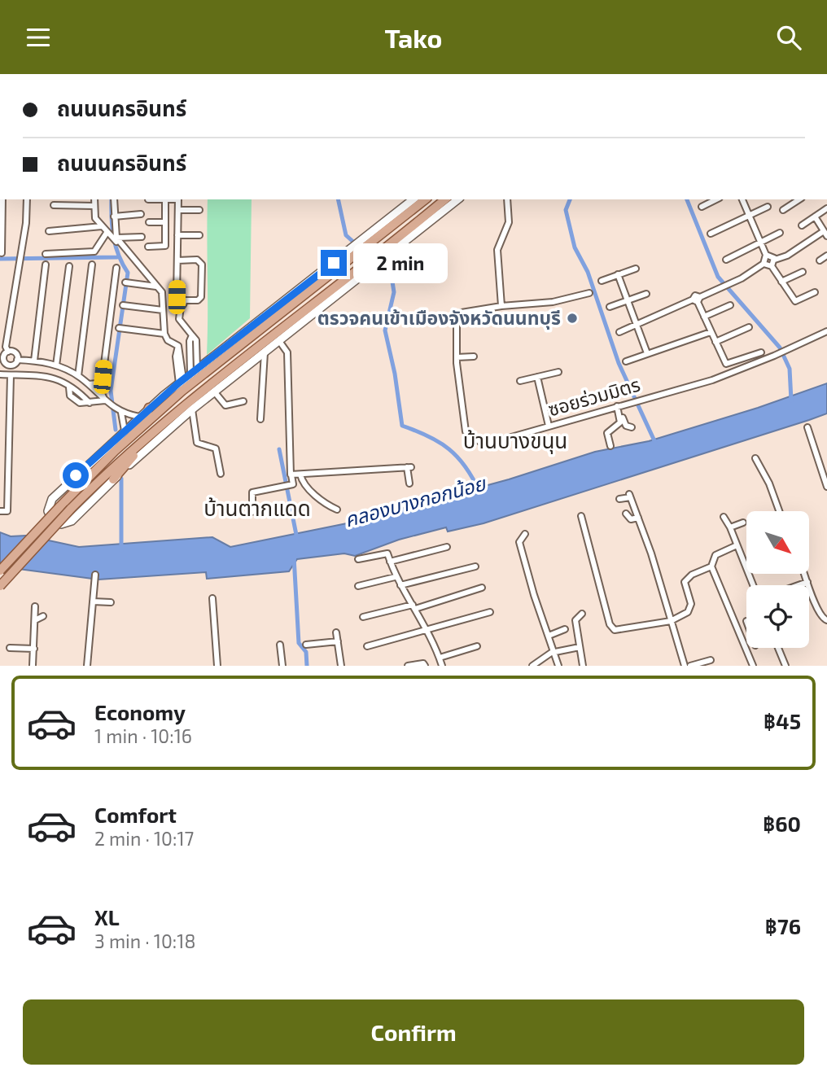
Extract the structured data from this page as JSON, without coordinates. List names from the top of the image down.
{
  "streets": {
    "street": ["ซอยร่วมมิตร"]
  },
  "districts": ["บ้านบางขนุน", "บ้านตากแดด"],
  "water": ["คลองบางกอกน้อย"],
  "places": ["ตรวจคนเข้าเมืองจังหวัดนนทบุรี"],
  "north": "bottom right",
  "page": {
    "header": "Tako",
    "banner": ["ถนนนครอินทร์", "ถนนนครอินทร์"],
    "bubble": "2 min",
    "list": [
      {
        "name": "Economy",
        "note": "1 min · 10:16",
        "value": "฿45"
      },
      {
        "name": "Comfort",
        "note": "2 min · 10:17",
        "value": "฿60"
      },
      {
        "name": "XL",
        "note": "3 min · 10:18",
        "value": "฿76"
      }
    ],
    "buttons": "Confirm"
  }
}
